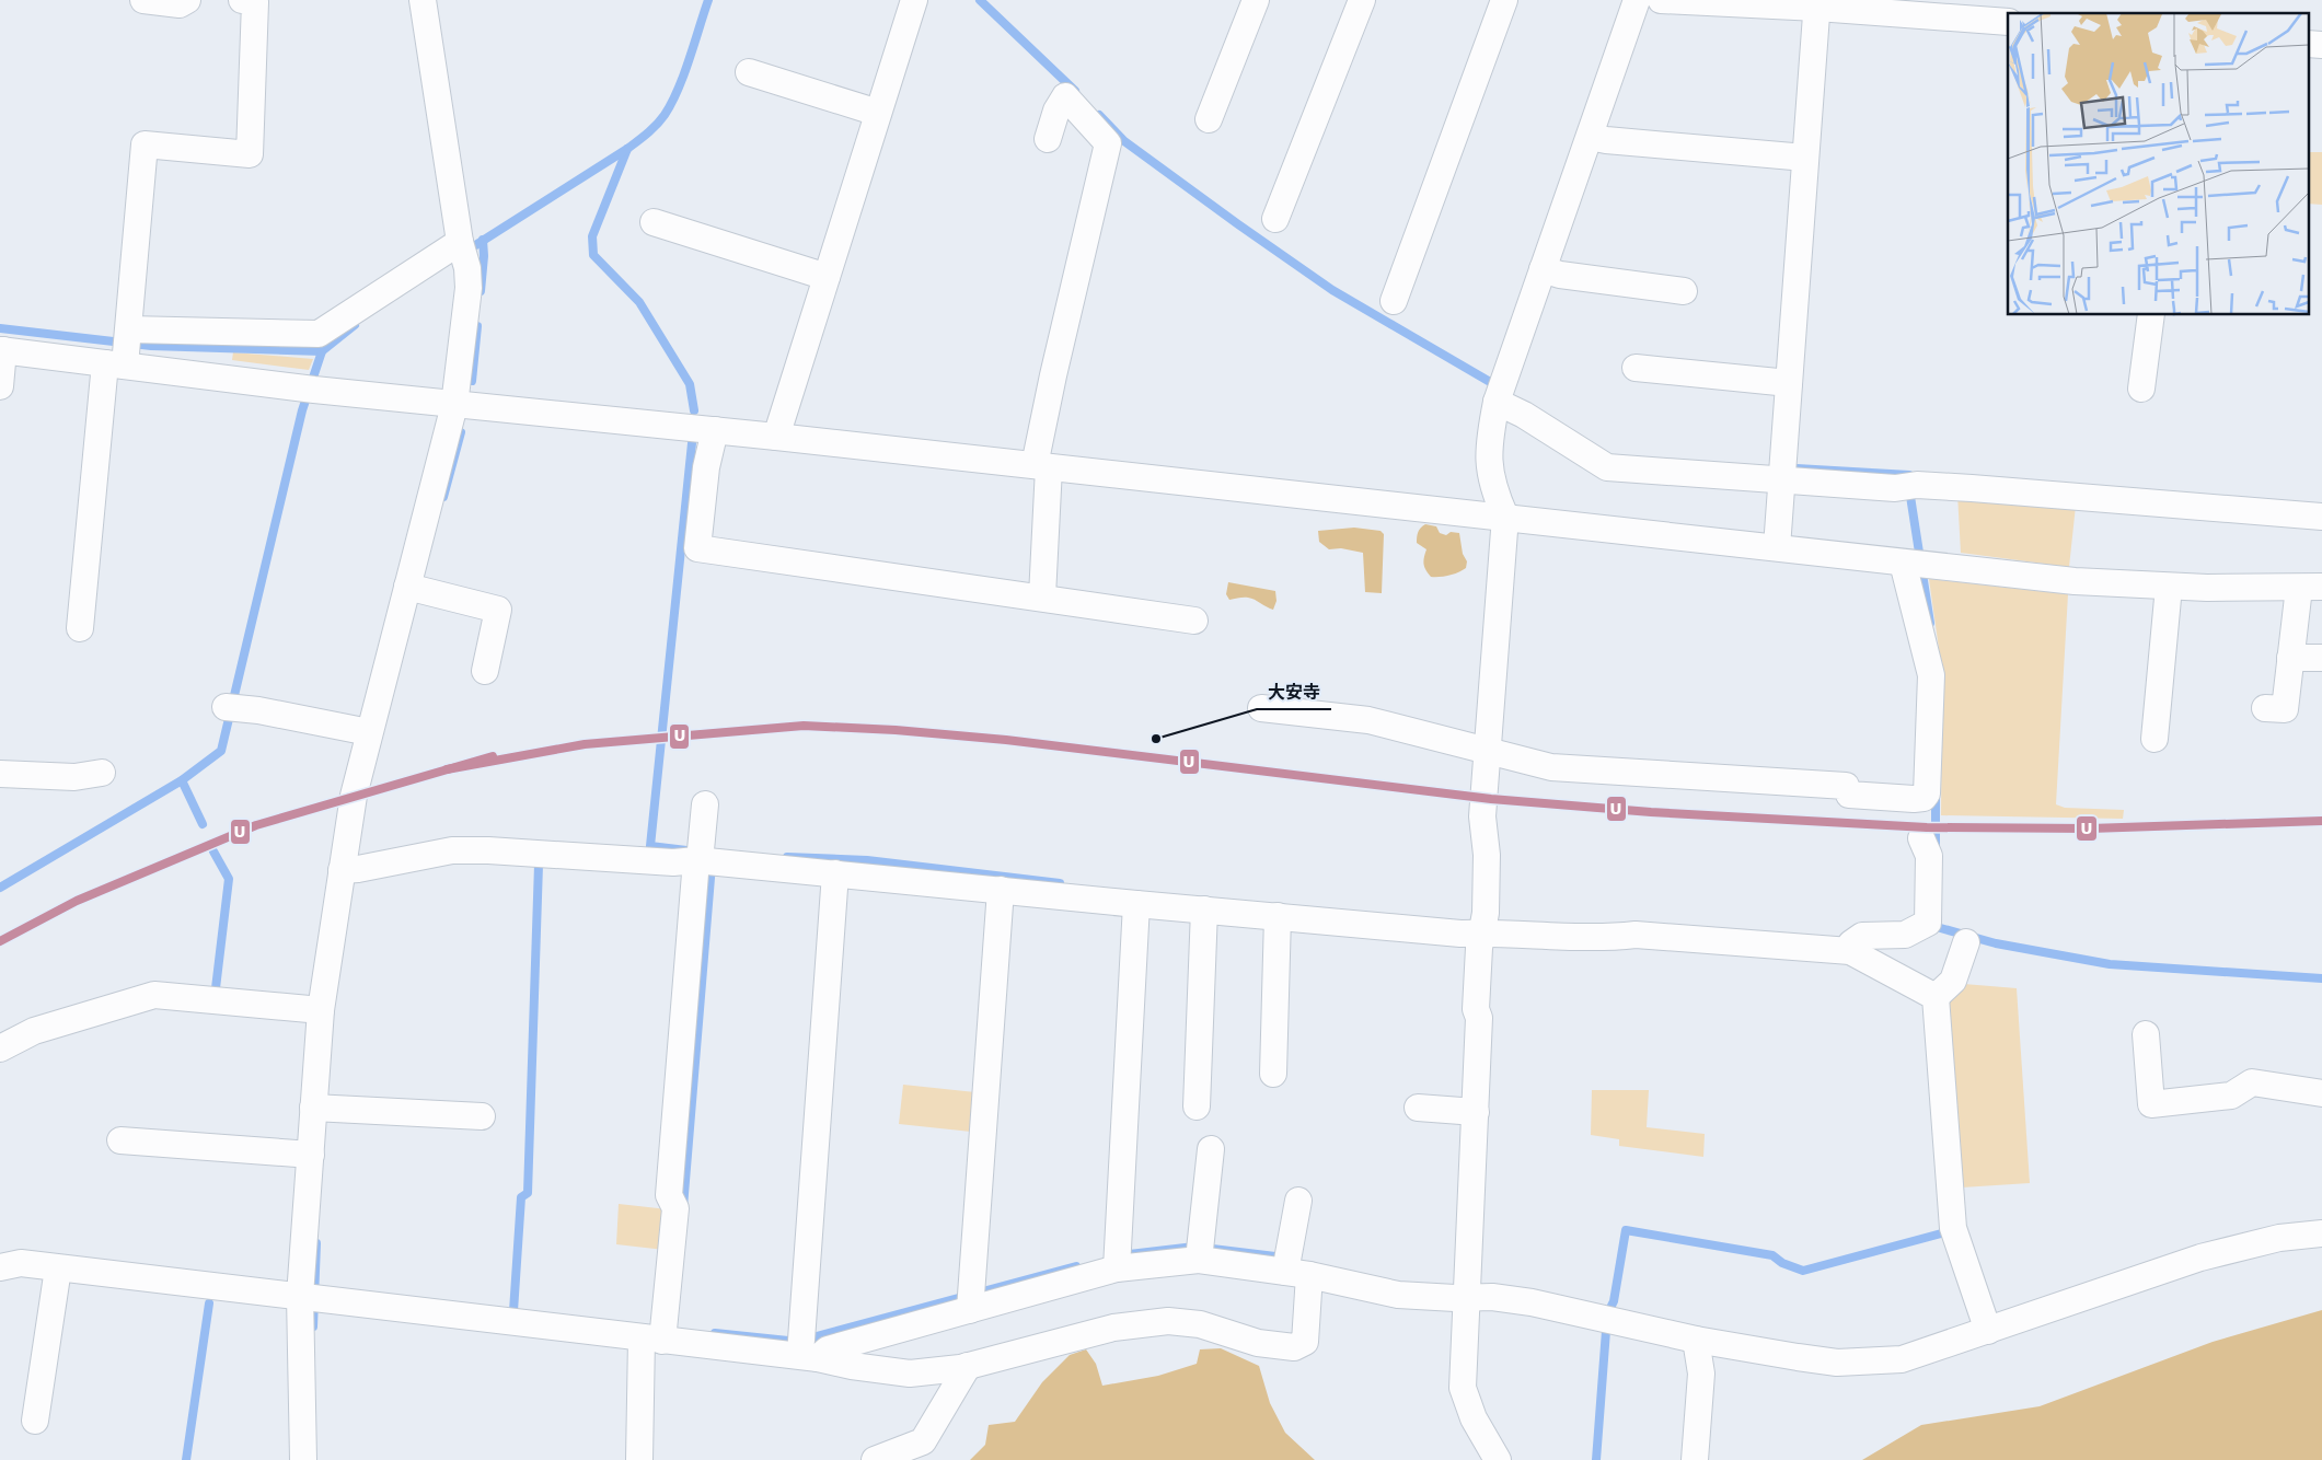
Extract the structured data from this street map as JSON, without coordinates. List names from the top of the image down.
{
  "places": ["大安寺"],
  "lines": ["transit line U"]
}
